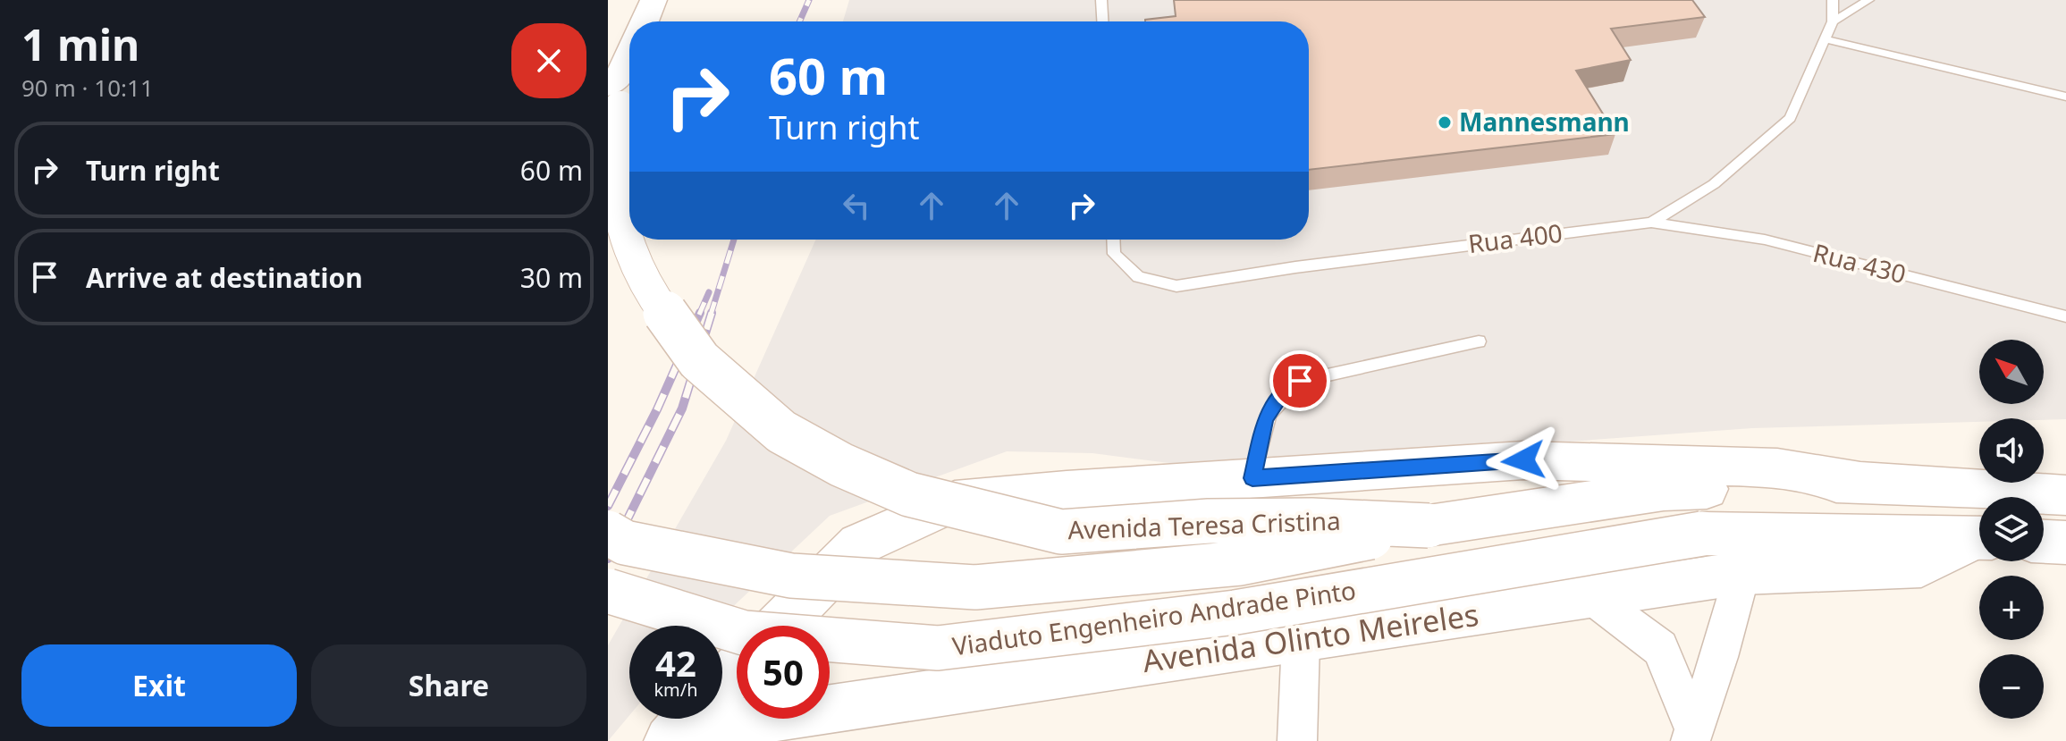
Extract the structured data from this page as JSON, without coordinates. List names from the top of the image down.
{
  "streets": {
    "main road": ["Avenida Teresa Cristina", "Viaduto Engenheiro Andrade Pinto", "Avenida Olinto Meireles"],
    "lane": ["Rua 400", "Rua 430"]
  },
  "crossings": [
    ["Rua 400", "Rua 430"],
    ["Avenida Teresa Cristina", "Viaduto Engenheiro Andrade Pinto"],
    ["Viaduto Engenheiro Andrade Pinto", "Avenida Olinto Meireles"]
  ],
  "places": ["Mannesmann"],
  "north": "top left",
  "page": {
    "heading": ["1 min", "90 m · 10:11"],
    "turn": ["60 m", "Turn right"],
    "list": [
      {
        "name": "Turn right",
        "value": "60 m"
      },
      {
        "name": "Arrive at destination",
        "value": "30 m"
      }
    ],
    "map_buttons": ["+", "−"],
    "speed": "42 km/h",
    "limit": "50",
    "buttons": ["Exit", "Share"]
  }
}
